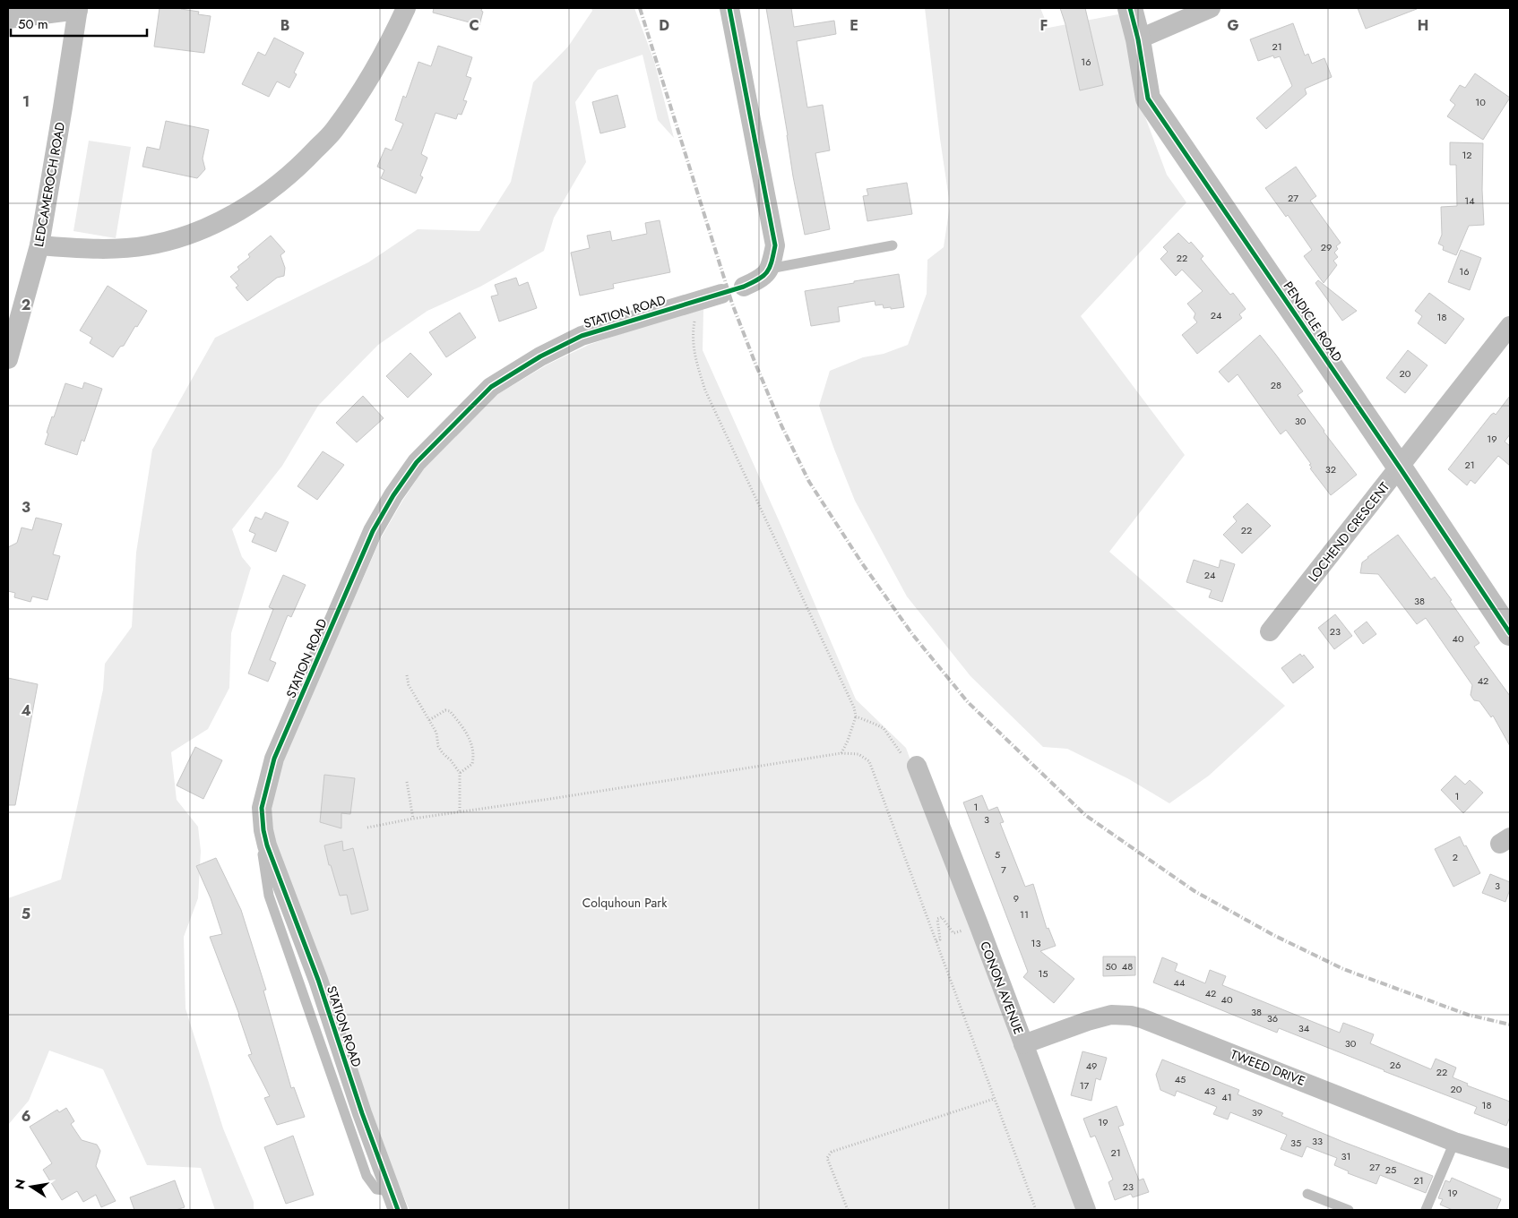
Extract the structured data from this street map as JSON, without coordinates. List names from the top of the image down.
{
  "streets": {
    "street": [
      "LEDCAMEROCH ROAD",
      "STATION ROAD",
      "PENDICLE ROAD",
      "LOCHEND CRESCENT",
      "CONON AVENUE",
      "TWEED DRIVE"
    ]
  },
  "crossings": [
    ["PENDICLE ROAD", "LOCHEND CRESCENT"],
    ["CONON AVENUE", "TWEED DRIVE"]
  ],
  "parks": ["Colquhoun Park"],
  "house_numbers": [
    "21",
    "16",
    "10",
    "12",
    "27",
    "14",
    "29",
    "22",
    "16",
    "24",
    "18",
    "20",
    "28",
    "30",
    "19",
    "21",
    "32",
    "22",
    "24",
    "38",
    "23",
    "40",
    "42",
    "1",
    "1",
    "3",
    "5",
    "2",
    "7",
    "3",
    "9",
    "11",
    "13",
    "50",
    "48",
    "15",
    "44",
    "42",
    "40",
    "38",
    "36",
    "34",
    "30",
    "26",
    "49",
    "22",
    "45",
    "17",
    "20",
    "43",
    "41",
    "18",
    "39",
    "19",
    "33",
    "35",
    "21",
    "31",
    "27",
    "25",
    "21",
    "23",
    "19"
  ],
  "scale_bar": "50 m",
  "north": "left",
  "grid": {
    "columns": [
      "B",
      "C",
      "D",
      "E",
      "F",
      "G",
      "H"
    ],
    "rows": [
      "1",
      "2",
      "3",
      "4",
      "5",
      "6"
    ]
  }
}
